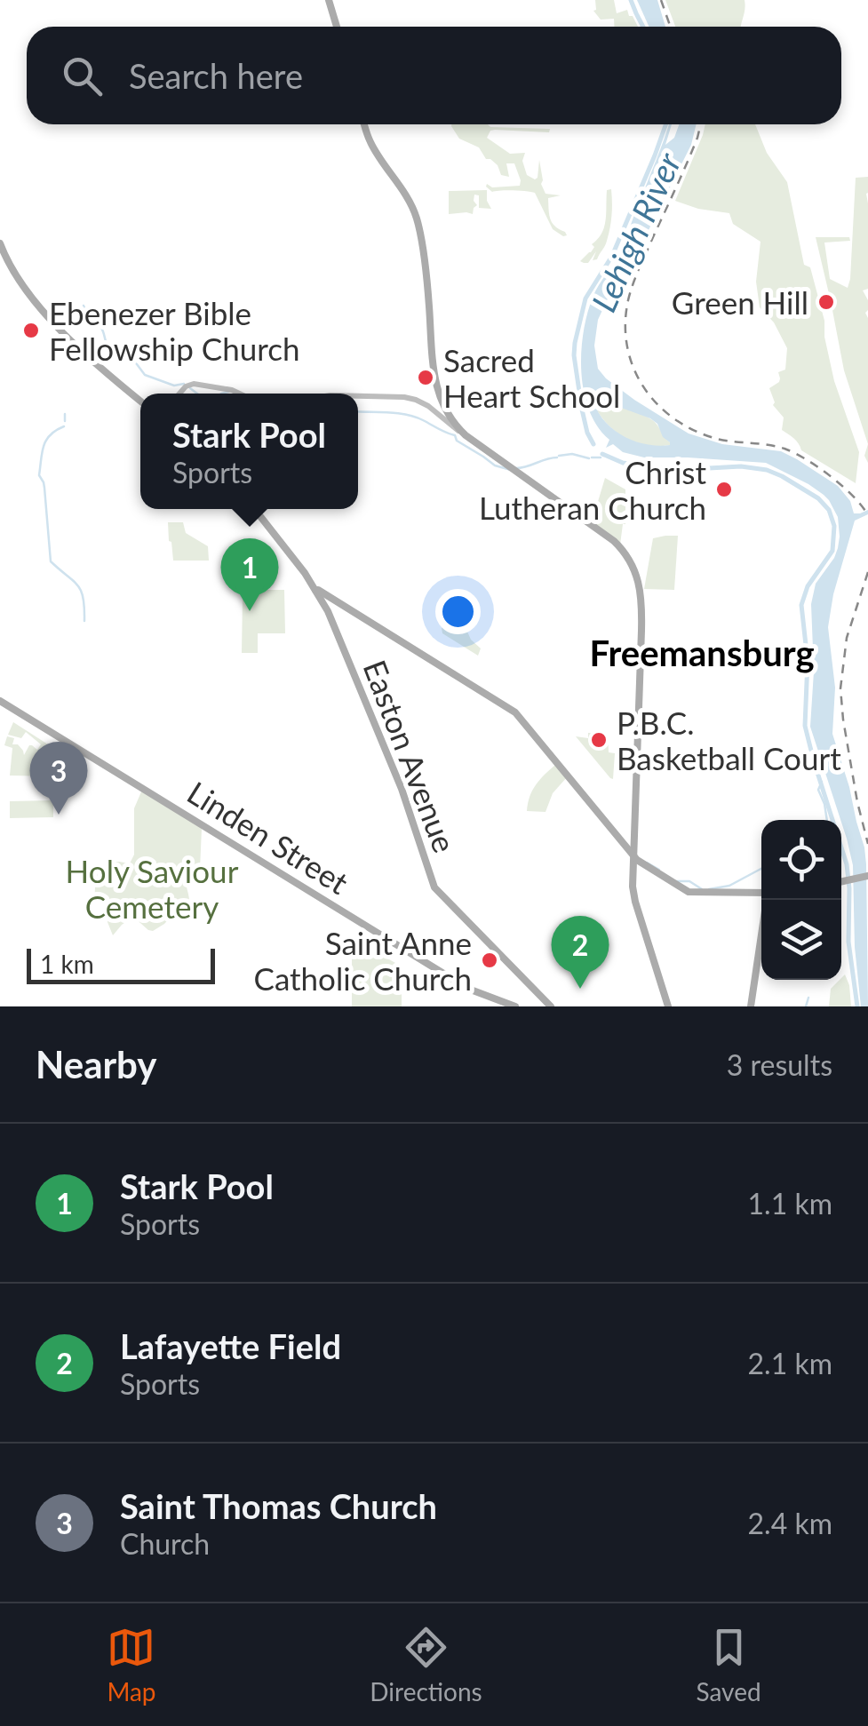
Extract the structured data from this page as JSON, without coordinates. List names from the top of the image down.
{
  "streets": {
    "main road": ["Easton Avenue", "Linden Street"]
  },
  "districts": ["Freemansburg"],
  "water": ["Lehigh River"],
  "parks": ["Holy Saviour Cemetery"],
  "places": [
    "Green Hill",
    "Ebenezer Bible Fellowship Church",
    "Sacred Heart School",
    "Christ Lutheran Church",
    "P.B.C. Basketball Court",
    "Saint Anne Catholic Church"
  ],
  "scale_bar": "1 km",
  "page": {
    "search": "Search here",
    "popup": ["Stark Pool", "Sports"],
    "pins": ["1", "3", "2"],
    "scale": "1 km",
    "heading": ["Nearby", "3 results"],
    "list": [
      {
        "mark": "1",
        "name": "Stark Pool",
        "note": "Sports",
        "value": "1.1 km"
      },
      {
        "mark": "2",
        "name": "Lafayette Field",
        "note": "Sports",
        "value": "2.1 km"
      },
      {
        "mark": "3",
        "name": "Saint Thomas Church",
        "note": "Church",
        "value": "2.4 km"
      }
    ],
    "nav": ["Map", "Directions", "Saved"]
  }
}
